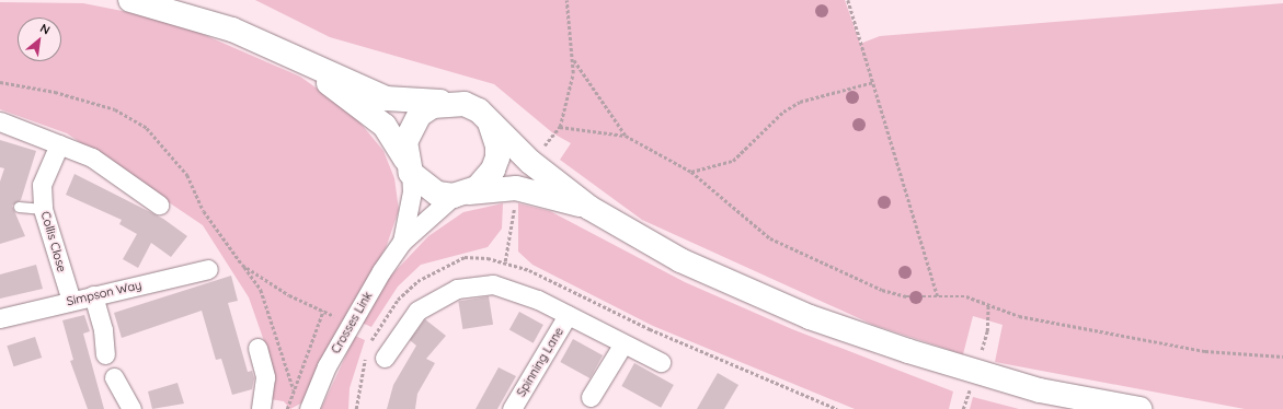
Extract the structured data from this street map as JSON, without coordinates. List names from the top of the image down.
{
  "streets": {
    "street": [
      "Collis Close",
      "Simpson Way",
      "Crosses Link",
      "Spinning Lane"
    ]
  },
  "crossings": [
    ["Collis Close", "Simpson Way"]
  ],
  "north": "top right"
}
